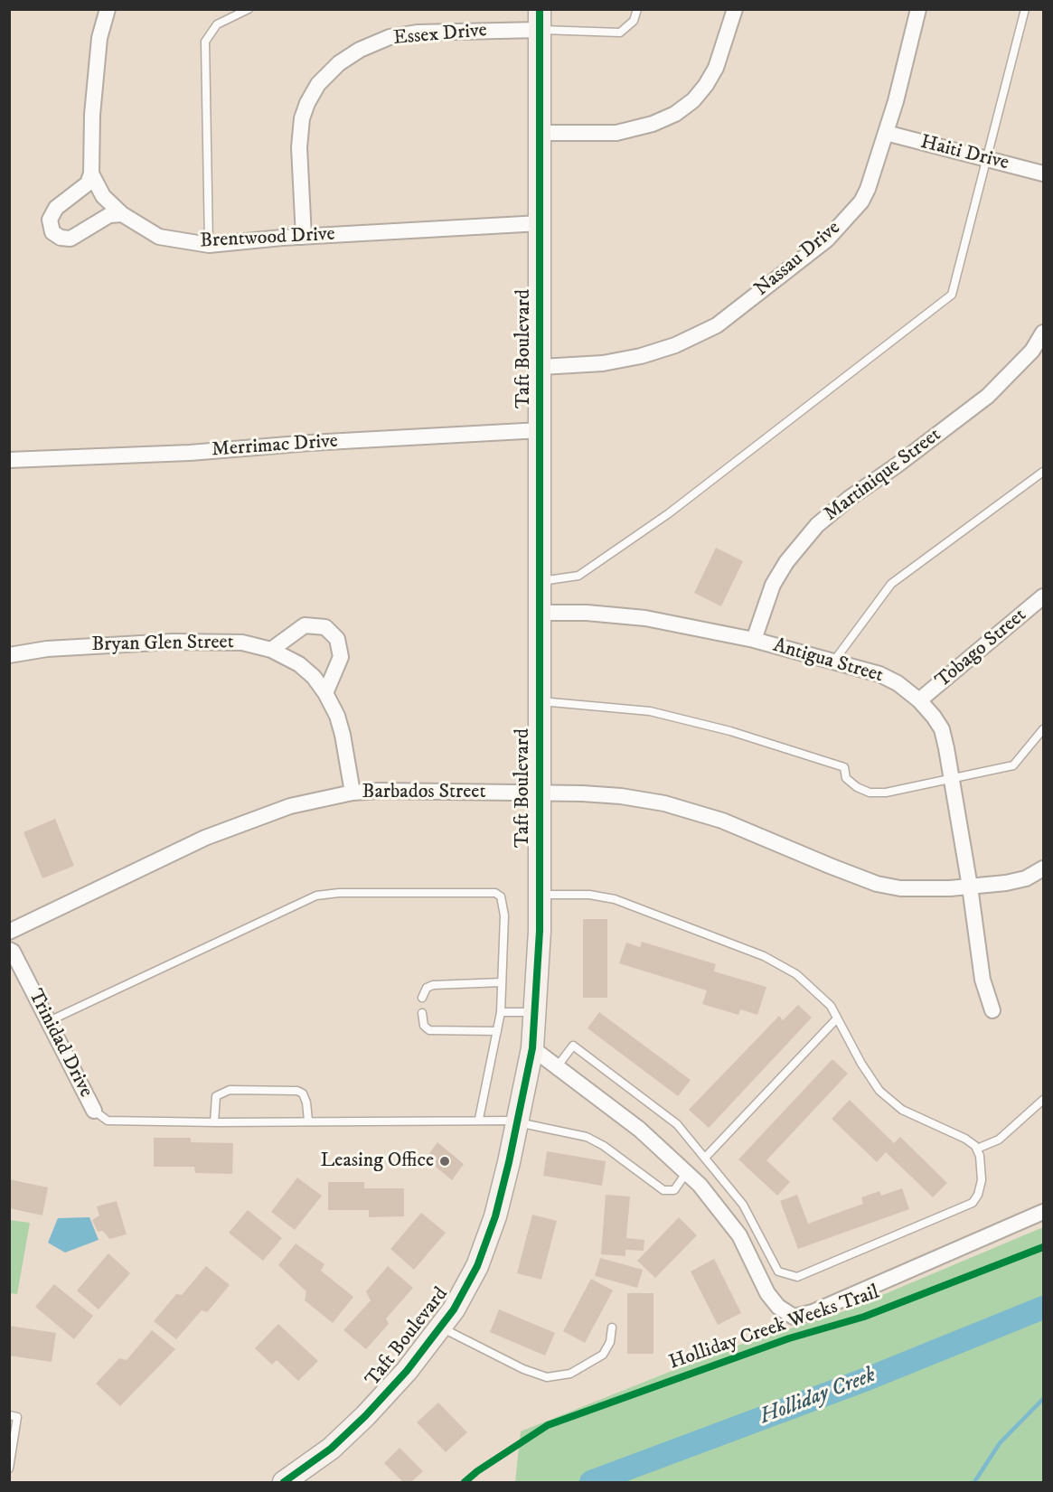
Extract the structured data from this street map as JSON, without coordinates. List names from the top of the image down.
{
  "streets": {
    "street": [
      "Essex Drive",
      "Haiti Drive",
      "Brentwood Drive",
      "Nassau Drive",
      "Taft Boulevard",
      "Merrimac Drive",
      "Martinique Street",
      "Bryan Glen Street",
      "Tobago Street",
      "Antigua Street",
      "Barbados Street",
      "Trinidad Drive"
    ],
    "cycle path": ["Holliday Creek Weeks Trail"]
  },
  "crossings": [
    ["Essex Drive", "Brentwood Drive"],
    ["Essex Drive", "Taft Boulevard"],
    ["Haiti Drive", "Nassau Drive"],
    ["Brentwood Drive", "Taft Boulevard"],
    ["Nassau Drive", "Taft Boulevard"],
    ["Taft Boulevard", "Merrimac Drive"],
    ["Taft Boulevard", "Antigua Street"],
    ["Taft Boulevard", "Barbados Street"],
    ["Martinique Street", "Antigua Street"],
    ["Bryan Glen Street", "Barbados Street"],
    ["Tobago Street", "Antigua Street"],
    ["Antigua Street", "Barbados Street"]
  ],
  "water": ["Holliday Creek"],
  "places": ["Leasing Office"]
}
